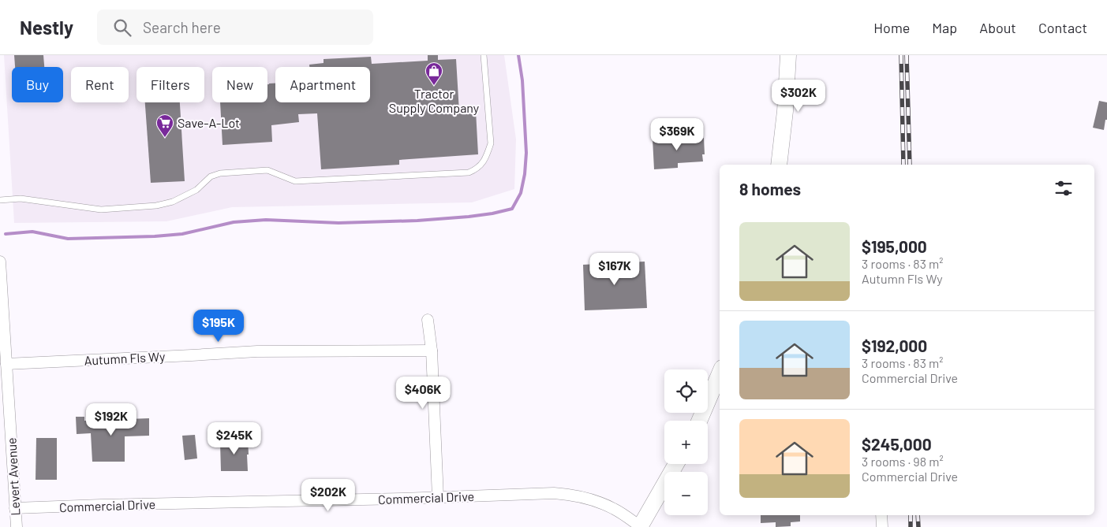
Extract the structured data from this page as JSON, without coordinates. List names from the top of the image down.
{
  "streets": {
    "street": ["Autumn Fls Wy", "Levert Avenue", "Commercial Drive"]
  },
  "crossings": [
    ["Autumn Fls Wy", "Levert Avenue"],
    ["Levert Avenue", "Commercial Drive"]
  ],
  "places": {
    "shop": ["Tractor Supply Company"],
    "supermarket": ["Save-A-Lot"]
  },
  "page": {
    "header": "Nestly",
    "search": "Search here",
    "nav": [
      "Home",
      "Map",
      "About",
      "Contact"
    ],
    "chip": [
      "Buy",
      "Rent",
      "Filters",
      "New",
      "Apartment"
    ],
    "price": [
      "$302K",
      "$369K",
      "$167K",
      "$195K",
      "$406K",
      "$192K",
      "$245K",
      "$202K"
    ],
    "heading": "8 homes",
    "list": [
      {
        "name": "$195,000",
        "note": "3 rooms · 83 m² · Autumn Fls Wy"
      },
      {
        "name": "$192,000",
        "note": "3 rooms · 83 m² · Commercial Drive"
      },
      {
        "name": "$245,000",
        "note": "3 rooms · 98 m² · Commercial Drive"
      }
    ],
    "map_buttons": ["+", "−"]
  }
}
